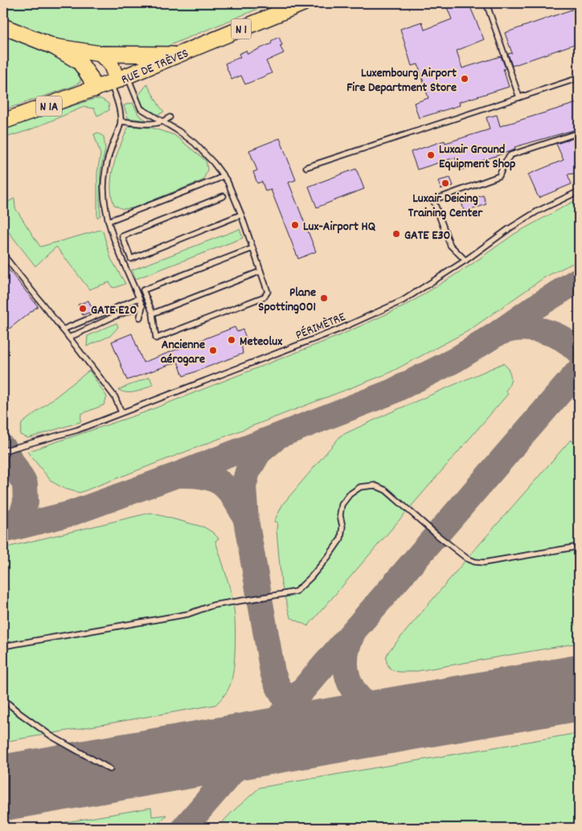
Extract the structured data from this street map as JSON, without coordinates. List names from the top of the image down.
{
  "streets": {
    "main road": ["N 1", "RUE DE TRÈVES", "N 1A"],
    "lane": ["PÉRIMÈTRE"]
  },
  "crossings": [
    ["N 1", "RUE DE TRÈVES"]
  ],
  "places": [
    "Luxembourg Airport Fire Department Store",
    "Luxair Ground Equipment Shop",
    "Luxair Deicing Training Center",
    "Lux-Airport HQ",
    "GATE E30",
    "Plane Spotting001",
    "GATE E20",
    "Meteolux",
    "Ancienne aérogare"
  ]
}
